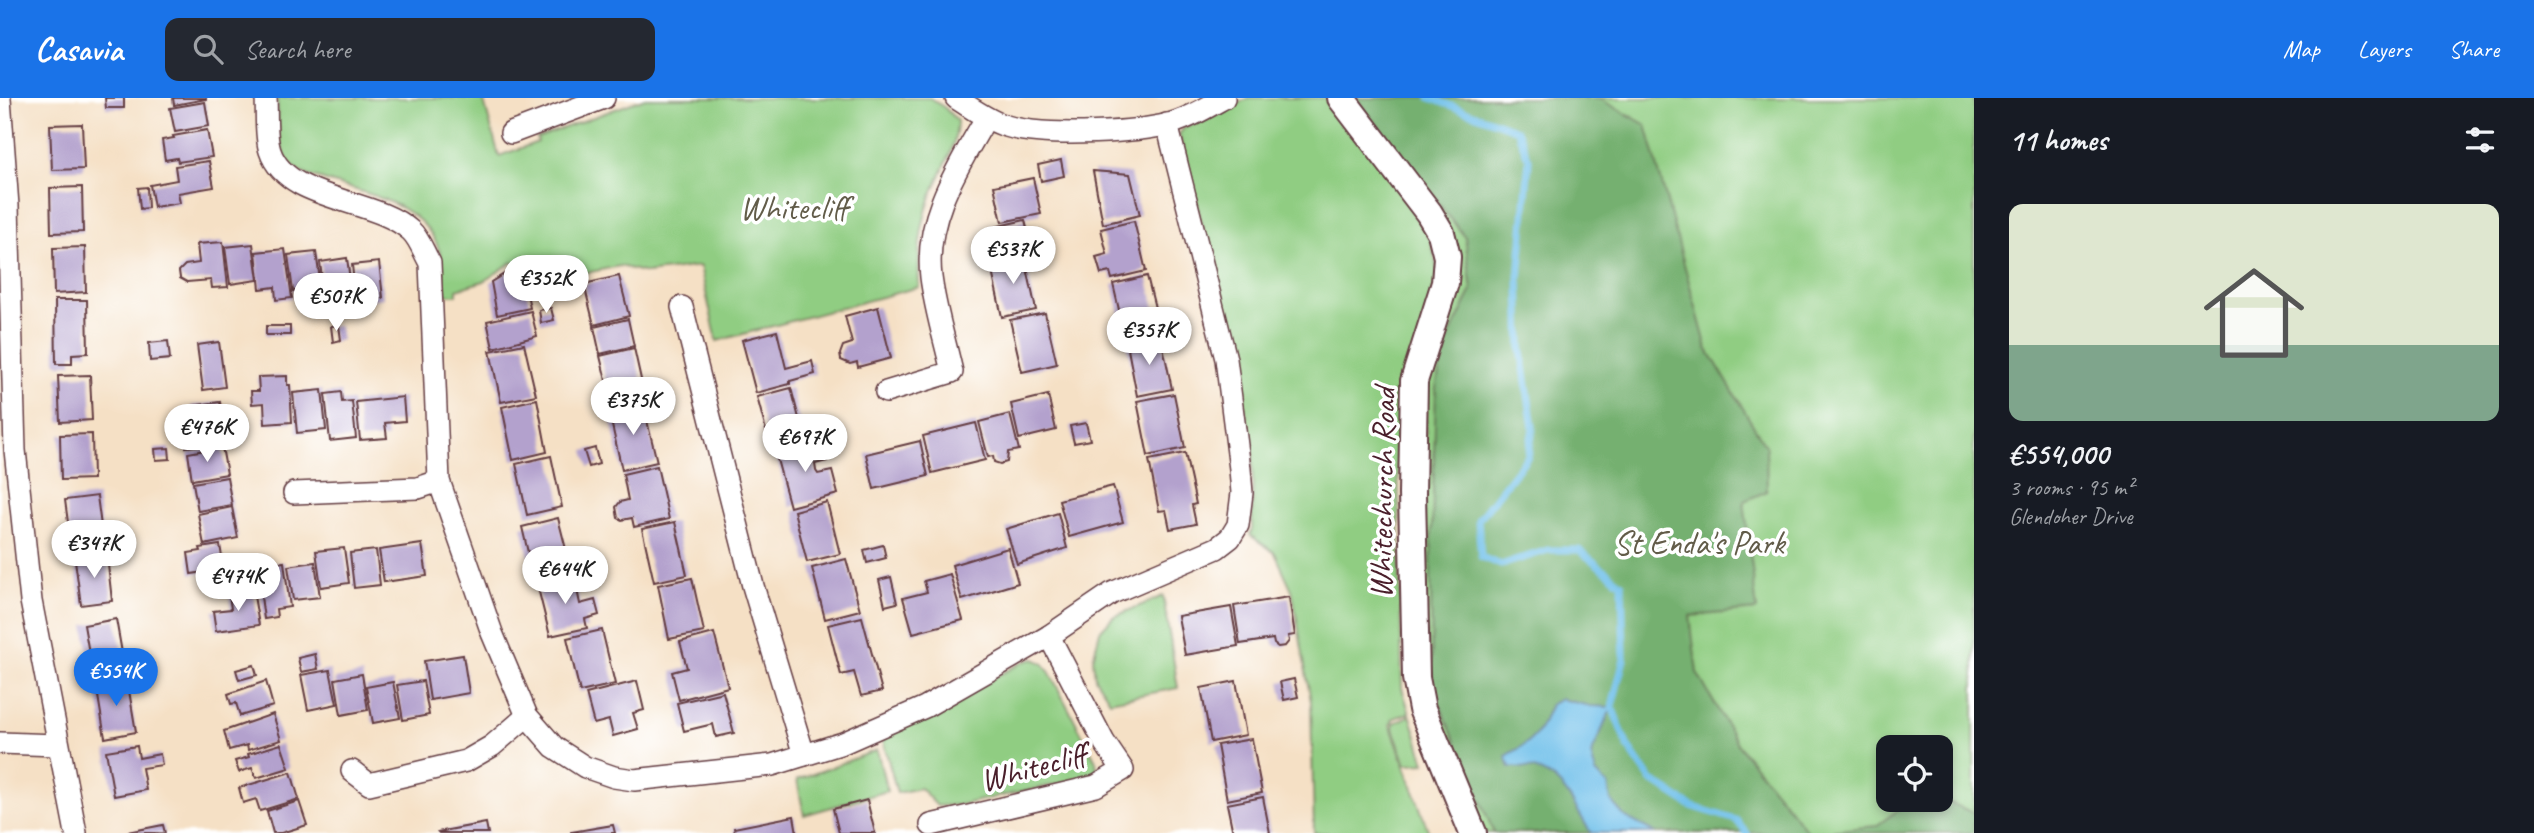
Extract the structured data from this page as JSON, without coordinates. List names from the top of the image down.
{
  "streets": {
    "street": ["Whitechurch Road", "Whitecliff"]
  },
  "parks": ["Whitecliff", "St Enda's Park"],
  "page": {
    "header": "Casavia",
    "search": "Search here",
    "nav": ["Map", "Layers", "Share"],
    "heading": "11 homes",
    "list": [
      {
        "name": "€554,000",
        "note": "3 rooms · 95 m² · Glendoher Drive"
      }
    ],
    "price": [
      "€537K",
      "€352K",
      "€507K",
      "€357K",
      "€375K",
      "€476K",
      "€697K",
      "€347K",
      "€644K",
      "€474K",
      "€554K"
    ]
  }
}
